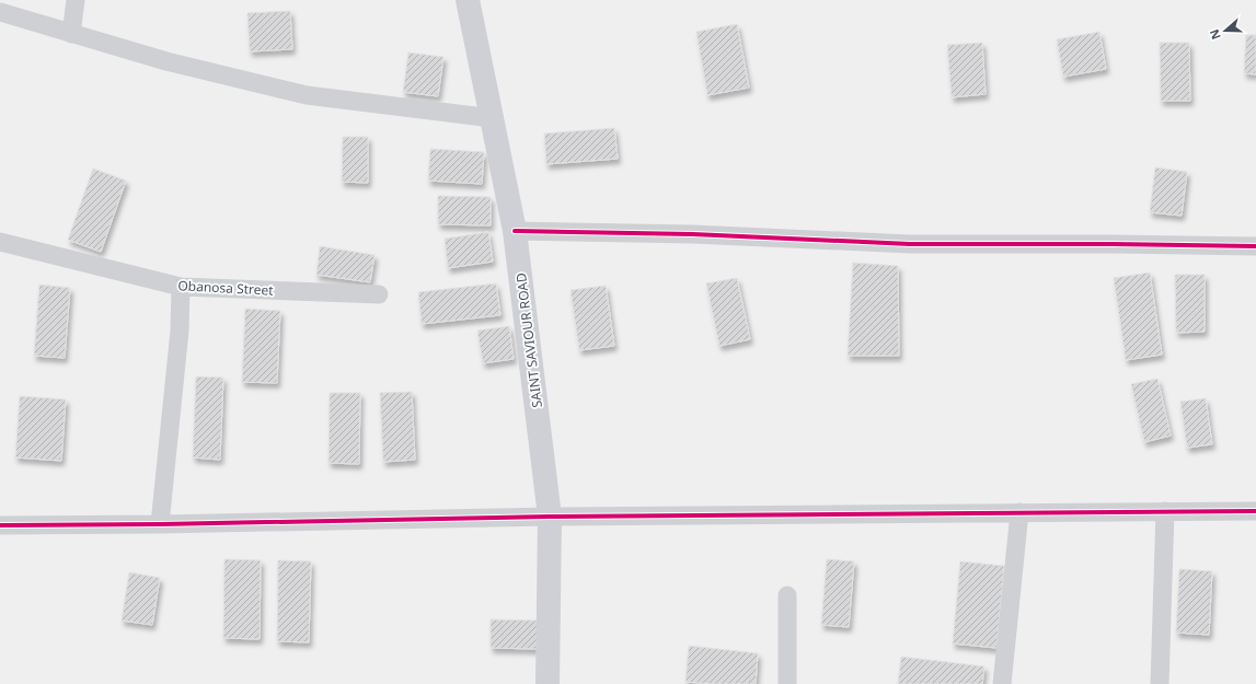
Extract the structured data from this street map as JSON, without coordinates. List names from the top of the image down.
{
  "streets": {
    "street": ["Obanosa Street", "SAINT SAVIOUR ROAD"]
  },
  "north": "left"
}
